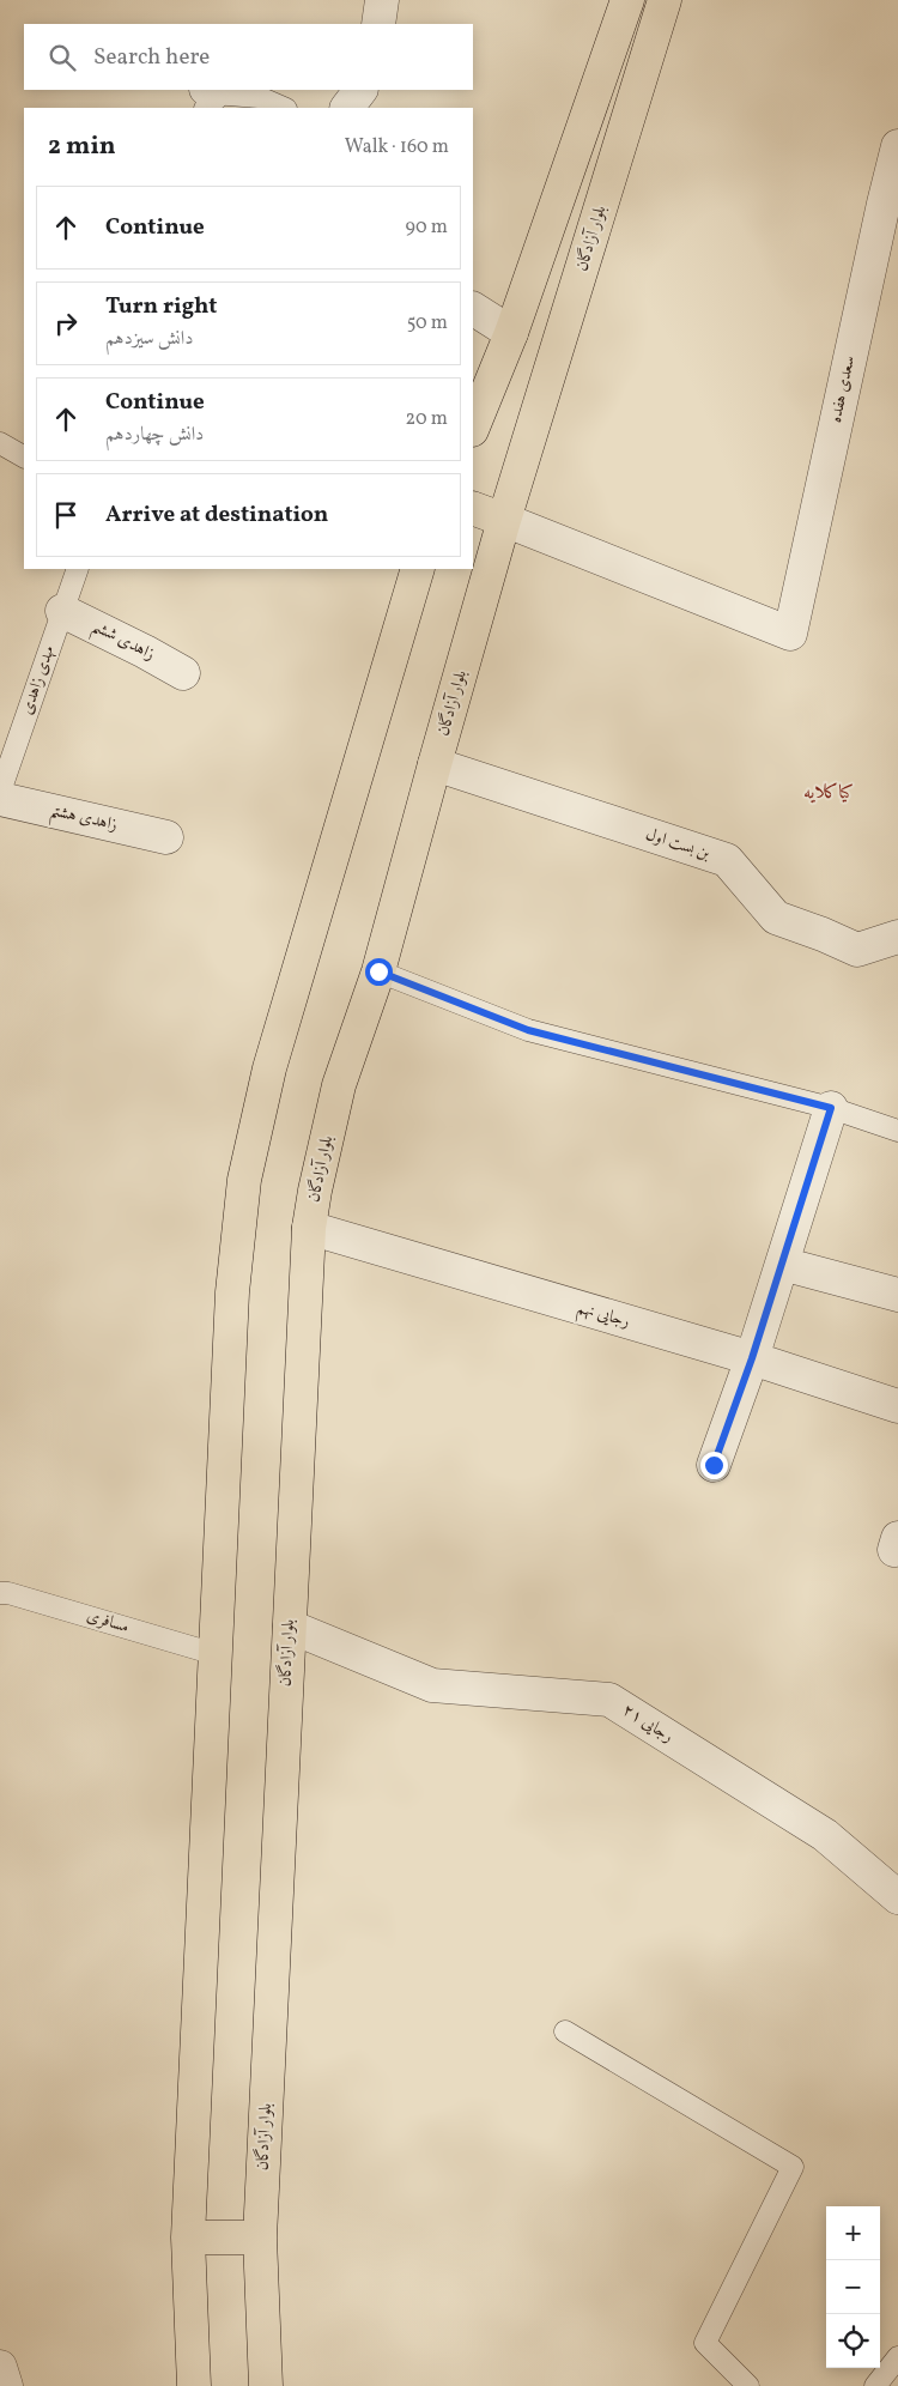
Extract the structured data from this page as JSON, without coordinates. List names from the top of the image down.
{
  "streets": {
    "highway": ["بلوار آزادگان"],
    "street": [
      "سعدی هفده",
      "زاهدی ششم",
      "زاهدی هشتم",
      "بن بست اول",
      "رجایی نهم",
      "رجایی ۲۱"
    ],
    "lane": ["مهدی زاهدی", "مسافری"]
  },
  "crossings": [
    ["بلوار آزادگان", "سعدی هفده"],
    ["بلوار آزادگان", "بن بست اول"],
    ["بلوار آزادگان", "رجایی نهم"],
    ["بلوار آزادگان", "رجایی ۲۱"],
    ["زاهدی ششم", "مهدی زاهدی"],
    ["مهدی زاهدی", "زاهدی هشتم"]
  ],
  "districts": ["کیاکلایه"],
  "page": {
    "search": "Search here",
    "heading": ["2 min", "Walk · 160 m"],
    "list": [
      ["Continue", "90 m"],
      ["Turn right", "دانش سیزدهم", "50 m"],
      ["Continue", "دانش چهاردهم", "20 m"],
      "Arrive at destination"
    ],
    "map_buttons": ["+", "−"]
  }
}
